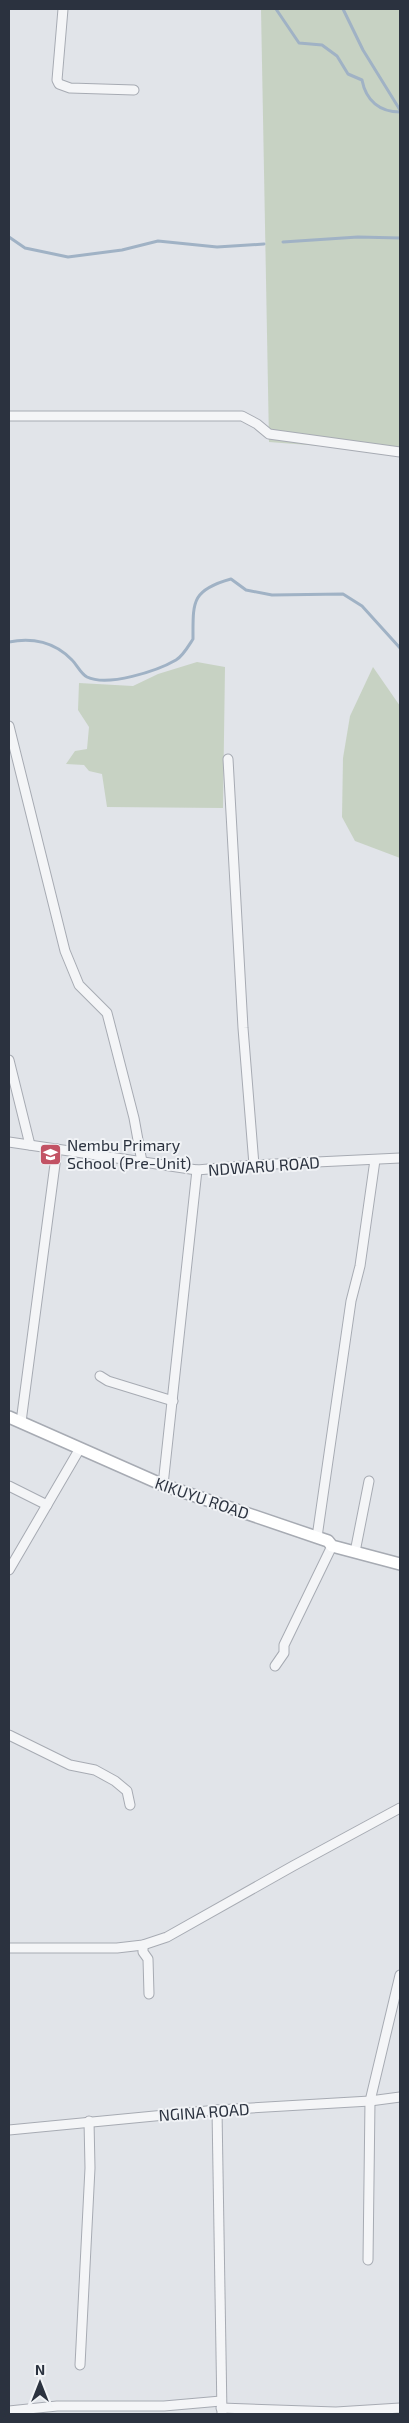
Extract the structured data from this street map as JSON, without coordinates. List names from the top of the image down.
{
  "streets": {
    "main road": ["KIKUYU ROAD"],
    "street": ["NDWARU ROAD", "NGINA ROAD"]
  },
  "places": {
    "school or university": ["Nembu Primary School (Pre-Unit)"]
  },
  "north": "top"
}
